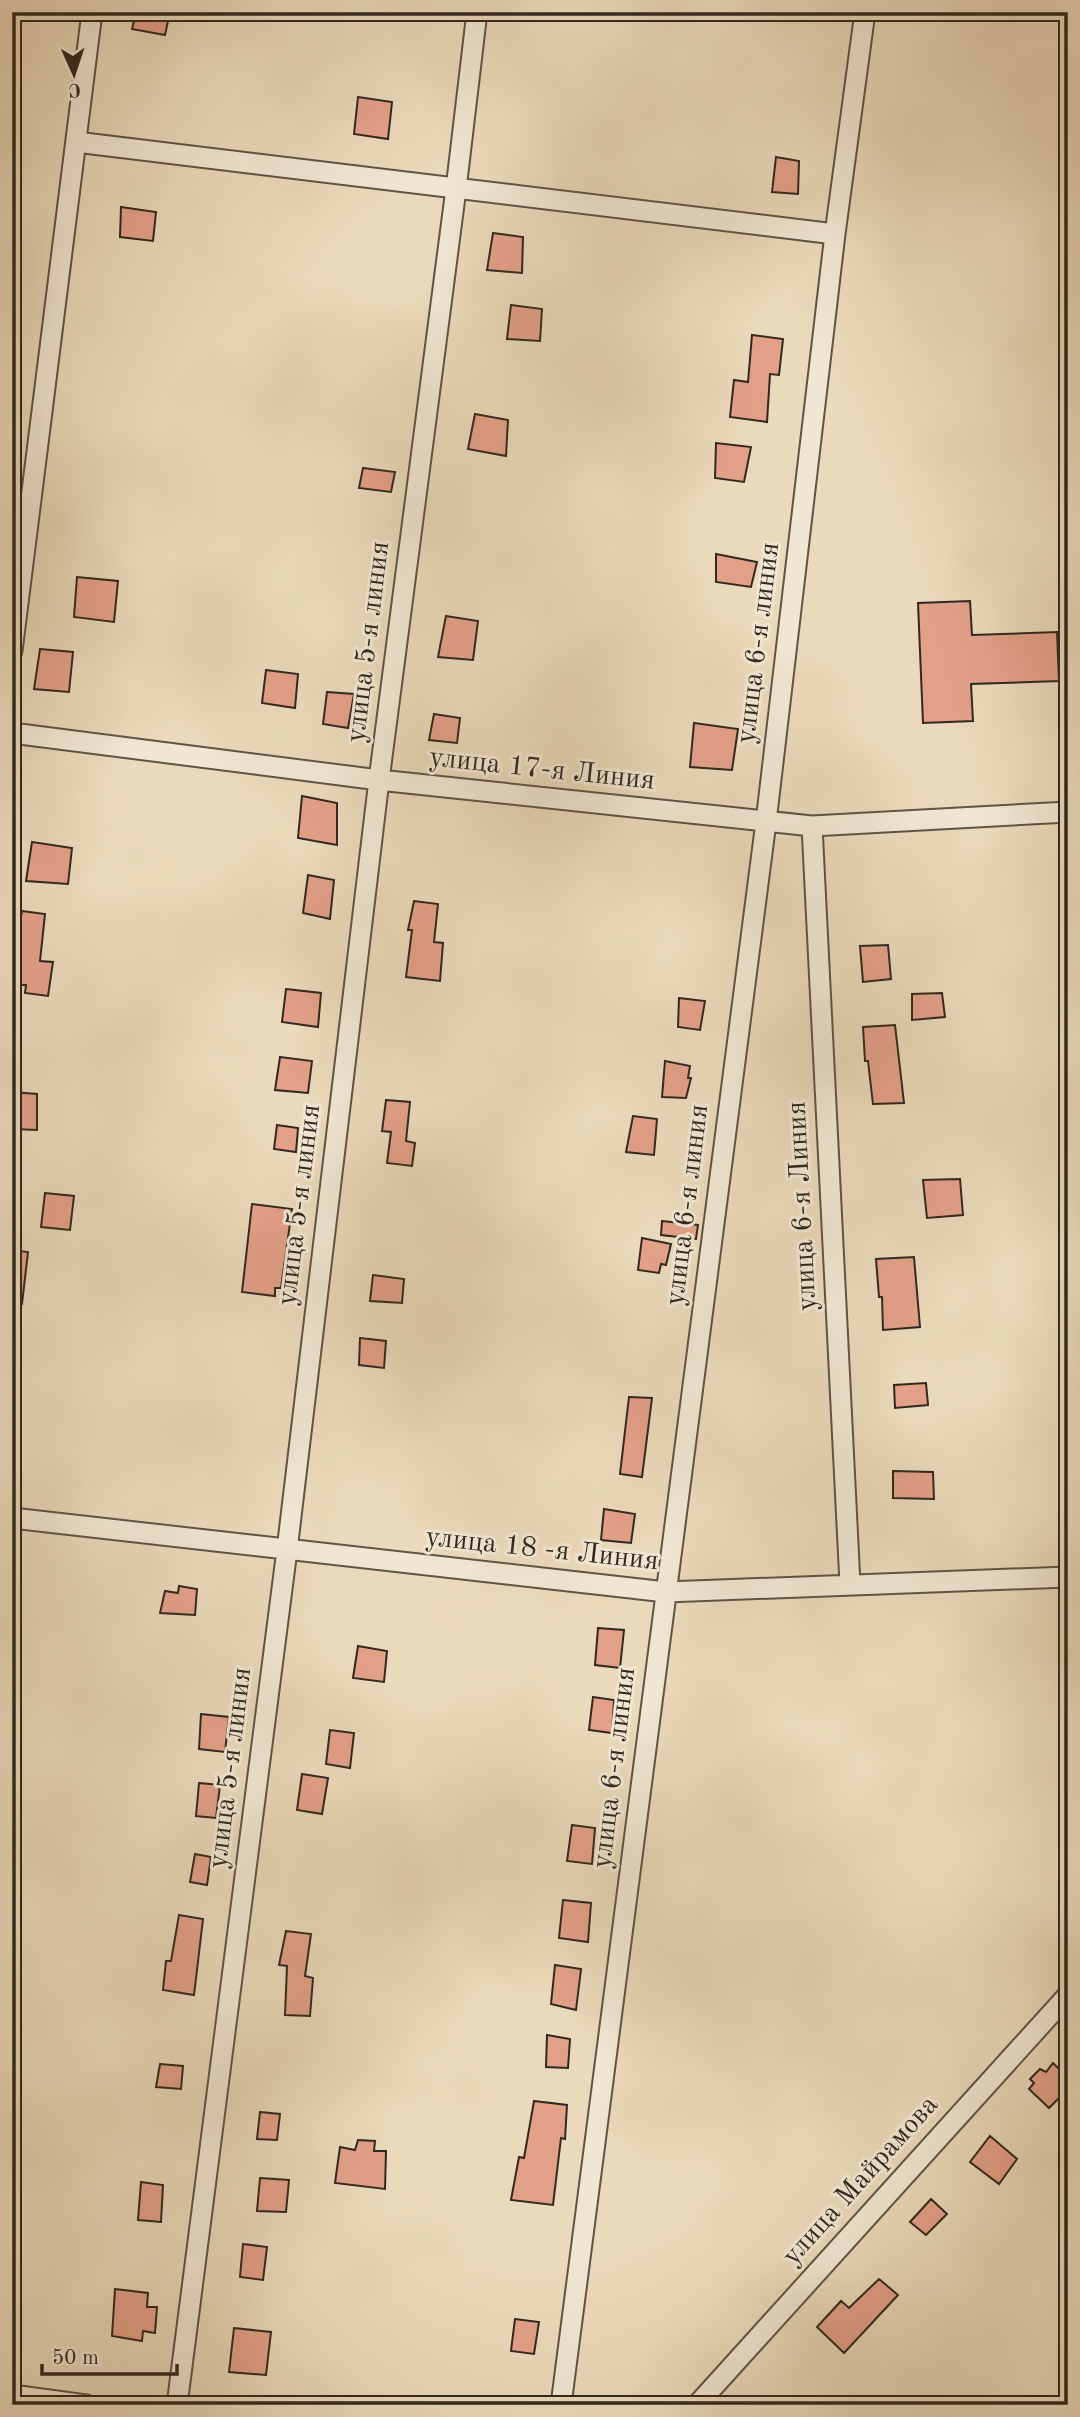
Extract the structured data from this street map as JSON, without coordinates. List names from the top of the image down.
{
  "streets": {
    "street": [
      "улица 5-я линия",
      "улица 6-я линия",
      "улица 17-я Линия",
      "улица 6-я Линия",
      "улица 18 -я Линия",
      "улица Майрамова"
    ]
  },
  "crossings": [
    ["улица 5-я линия", "улица 17-я Линия"],
    ["улица 5-я линия", "улица 18 -я Линия"],
    ["улица 6-я линия", "улица 17-я Линия"],
    ["улица 6-я линия", "улица 18 -я Линия"],
    ["улица 17-я Линия", "улица 6-я Линия"],
    ["улица 6-я Линия", "улица 18 -я Линия"]
  ],
  "scale_bar": "50 m",
  "north": "bottom"
}
